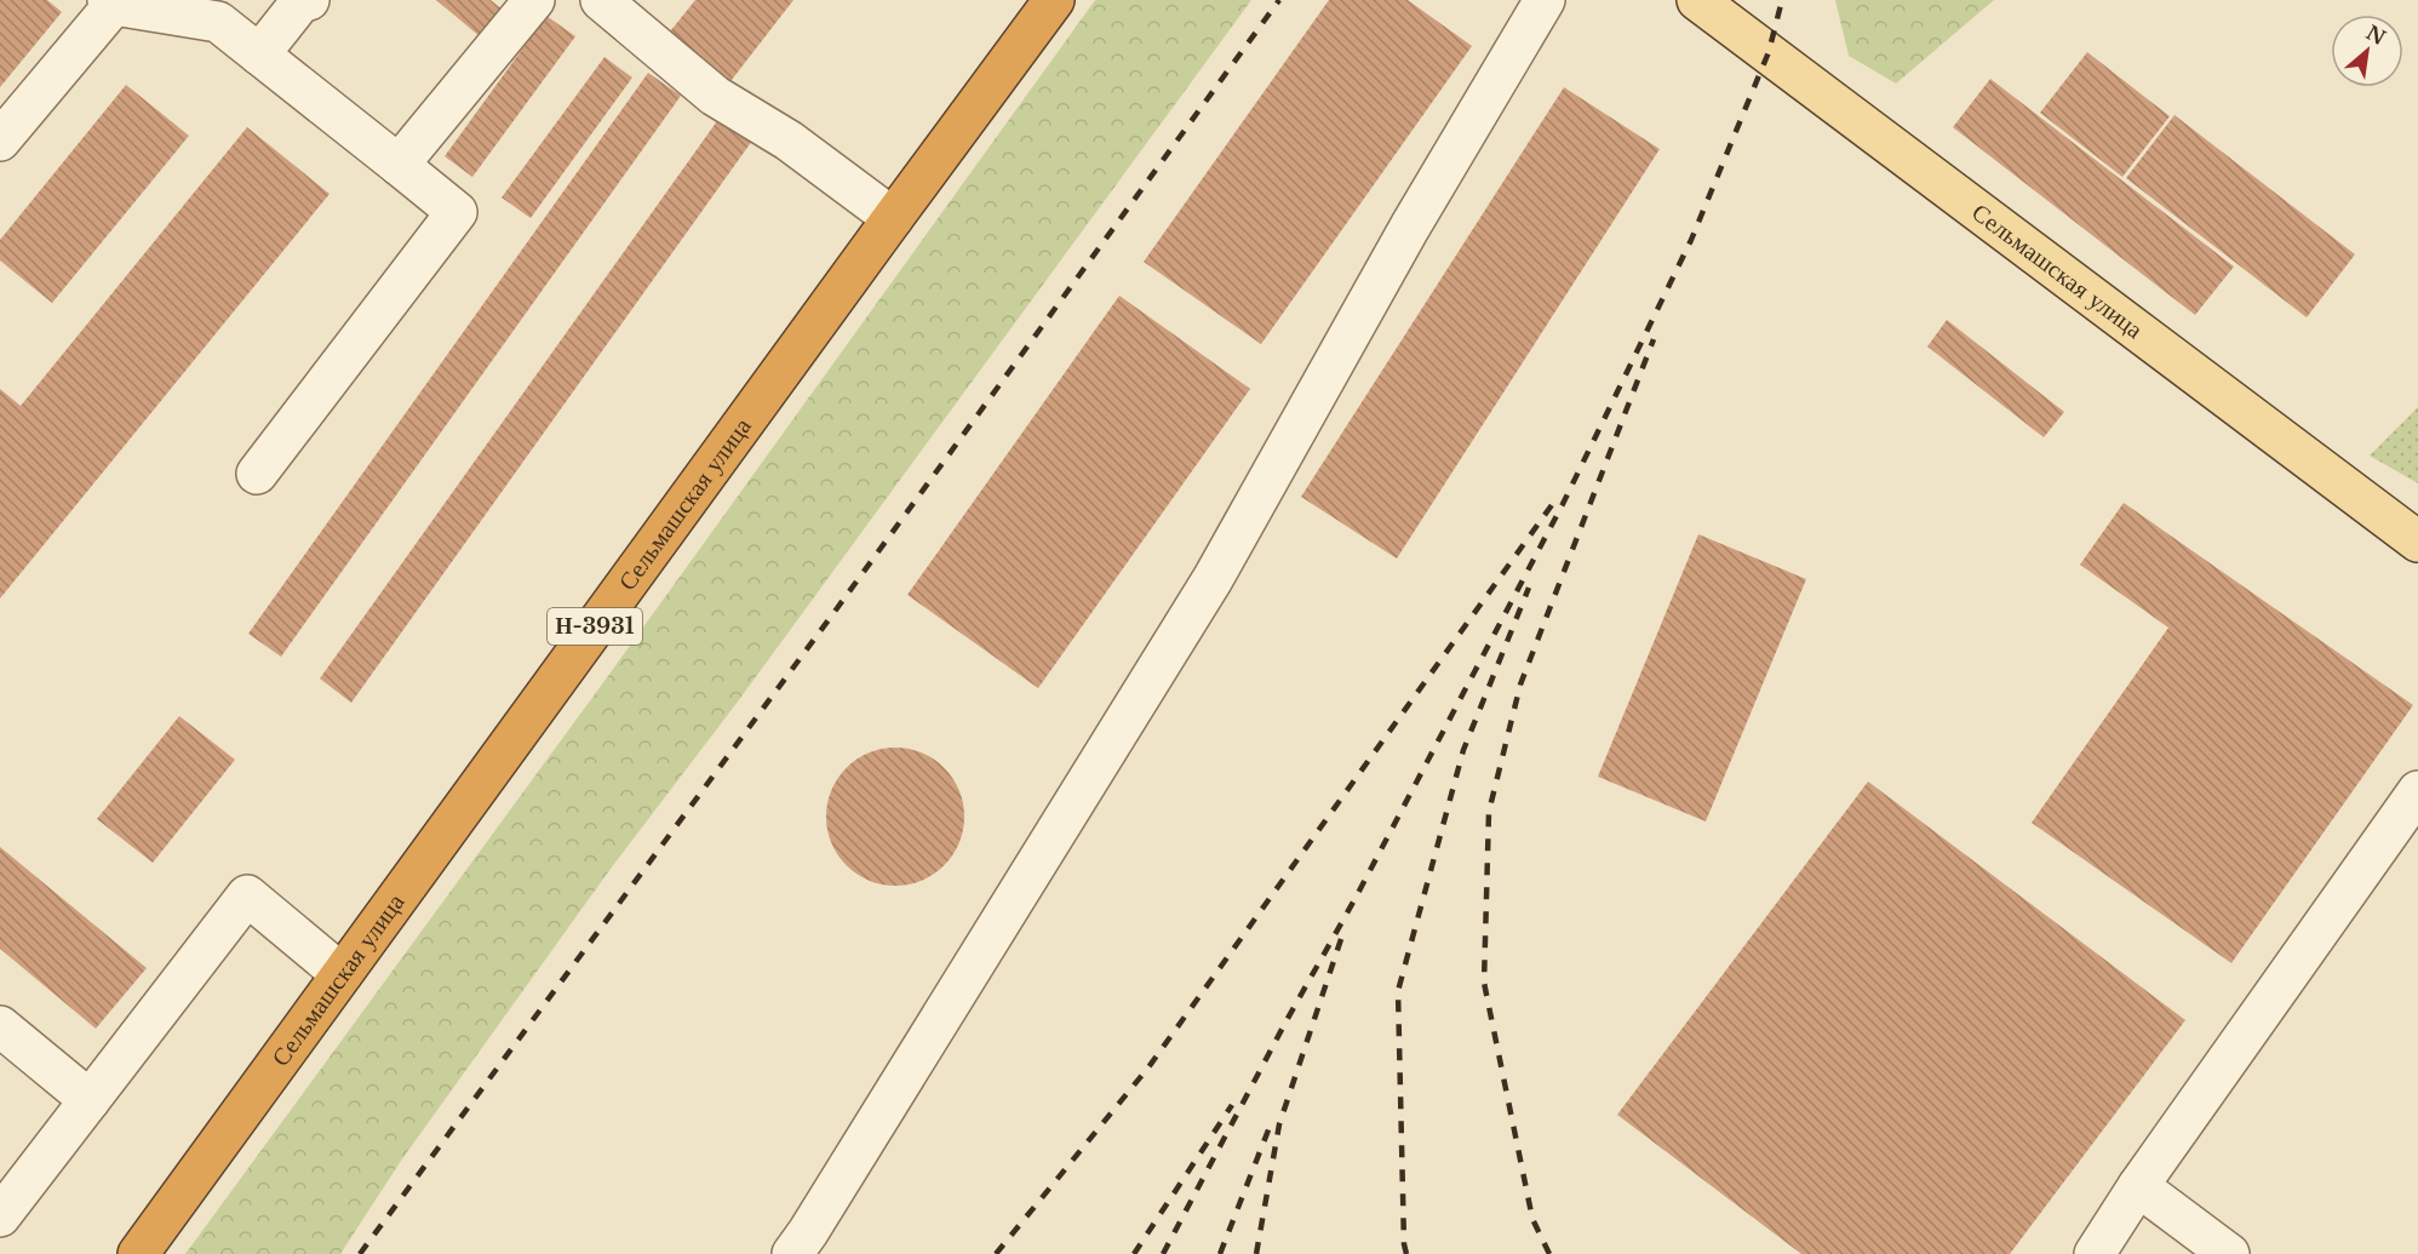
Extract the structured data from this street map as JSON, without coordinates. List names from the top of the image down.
{
  "streets": {
    "highway": ["Сельмашская улица", "Н-3931"]
  },
  "north": "top right"
}
